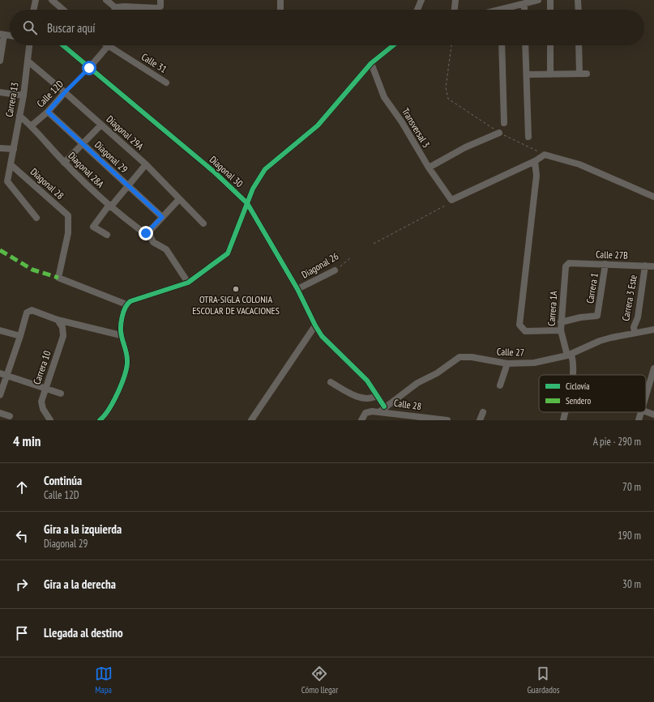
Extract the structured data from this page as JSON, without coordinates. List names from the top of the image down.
{
  "streets": {
    "street": [
      "Calle 31",
      "Calle 12D",
      "Carrera 13",
      "Transversal 3",
      "Diagonal 29A",
      "Diagonal 29",
      "Diagonal 28A",
      "Diagonal 30",
      "Diagonal 28",
      "Calle 27B",
      "Diagonal 26",
      "Carrera 1",
      "Carrera 3 Este",
      "Carrera 1A",
      "Calle 27",
      "Carrera 10",
      "Calle 28"
    ]
  },
  "crossings": [
    ["Calle 12D", "Diagonal 29A"],
    ["Calle 12D", "Diagonal 29"],
    ["Calle 12D", "Diagonal 28A"],
    ["Calle 12D", "Diagonal 30"],
    ["Carrera 13", "Diagonal 29A"],
    ["Carrera 13", "Diagonal 28A"],
    ["Carrera 13", "Diagonal 28"],
    ["Diagonal 30", "Diagonal 26"],
    ["Diagonal 30", "Calle 27"],
    ["Diagonal 30", "Calle 28"],
    ["Calle 27B", "Carrera 1"],
    ["Calle 27B", "Carrera 3 Este"],
    ["Calle 27B", "Carrera 1A"],
    ["Carrera 1", "Carrera 1A"],
    ["Carrera 3 Este", "Calle 27"],
    ["Carrera 1A", "Calle 27"],
    ["Calle 27", "Calle 28"]
  ],
  "places": ["OTRA-SIGLA COLONIA ESCOLAR DE VACACIONES"],
  "legend": ["Ciclovía", "Sendero"],
  "page": {
    "search": "Buscar aquí",
    "heading": ["4 min", "A pie · 290 m"],
    "list": [
      ["Continúa", "Calle 12D", "70 m"],
      ["Gira a la izquierda", "Diagonal 29", "190 m"],
      ["Gira a la derecha", "30 m"],
      "Llegada al destino"
    ],
    "nav": ["Mapa", "Cómo llegar", "Guardados"]
  }
}
